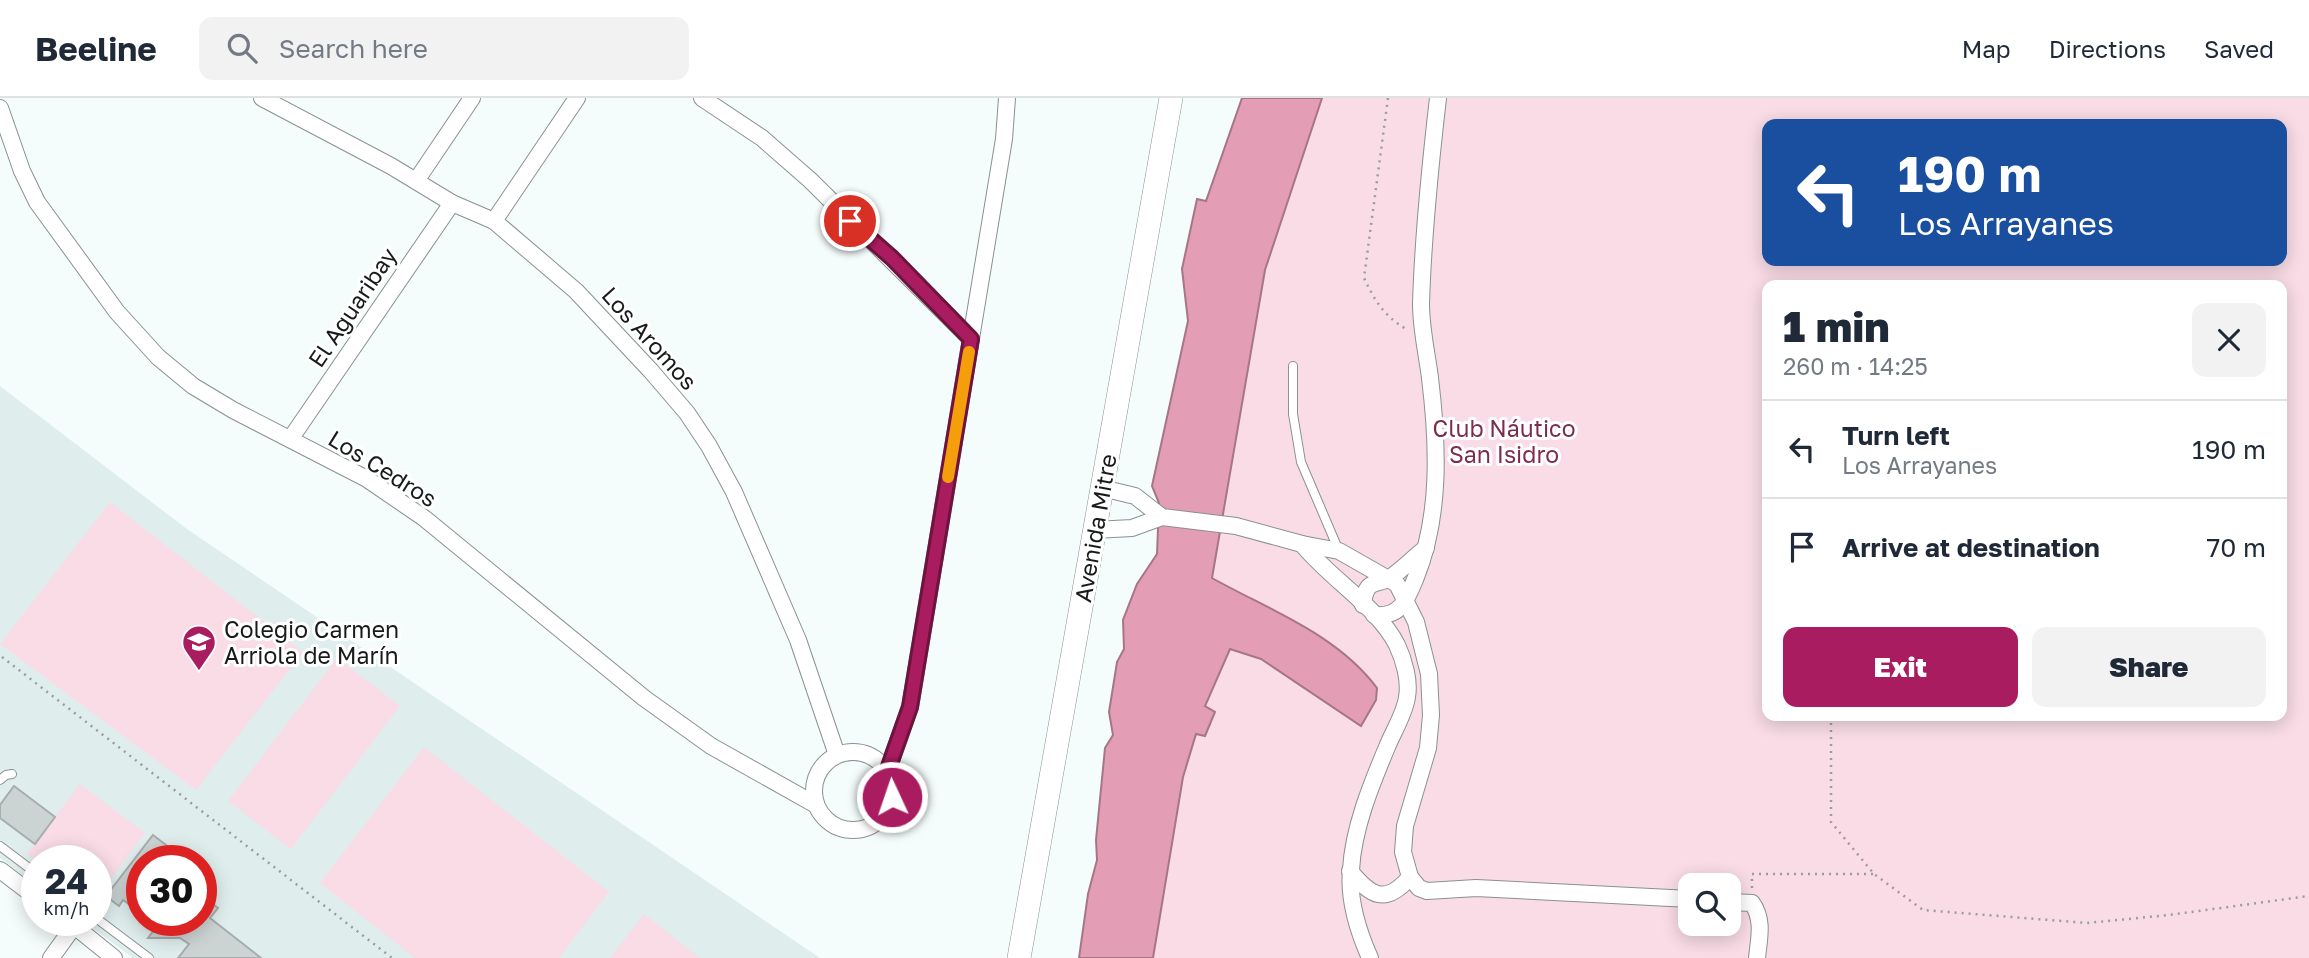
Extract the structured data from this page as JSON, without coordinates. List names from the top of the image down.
{
  "streets": {
    "street": [
      "El Aguaribay",
      "Los Aromos",
      "Los Cedros",
      "Avenida Mitre"
    ]
  },
  "crossings": [
    ["El Aguaribay", "Los Aromos"],
    ["El Aguaribay", "Los Cedros"],
    ["Los Aromos", "Los Cedros"]
  ],
  "parks": ["Club Náutico San Isidro"],
  "places": {
    "school or university": ["Colegio Carmen Arriola de Marín"]
  },
  "page": {
    "header": "Beeline",
    "search": "Search here",
    "nav": ["Map", "Directions", "Saved"],
    "turn": ["190 m", "Los Arrayanes"],
    "heading": ["1 min", "260 m · 14:25"],
    "list": [
      {
        "name": "Turn left",
        "note": "Los Arrayanes",
        "value": "190 m"
      },
      {
        "name": "Arrive at destination",
        "value": "70 m"
      }
    ],
    "buttons": ["Exit", "Share"],
    "speed": "24 km/h",
    "limit": "30"
  }
}
